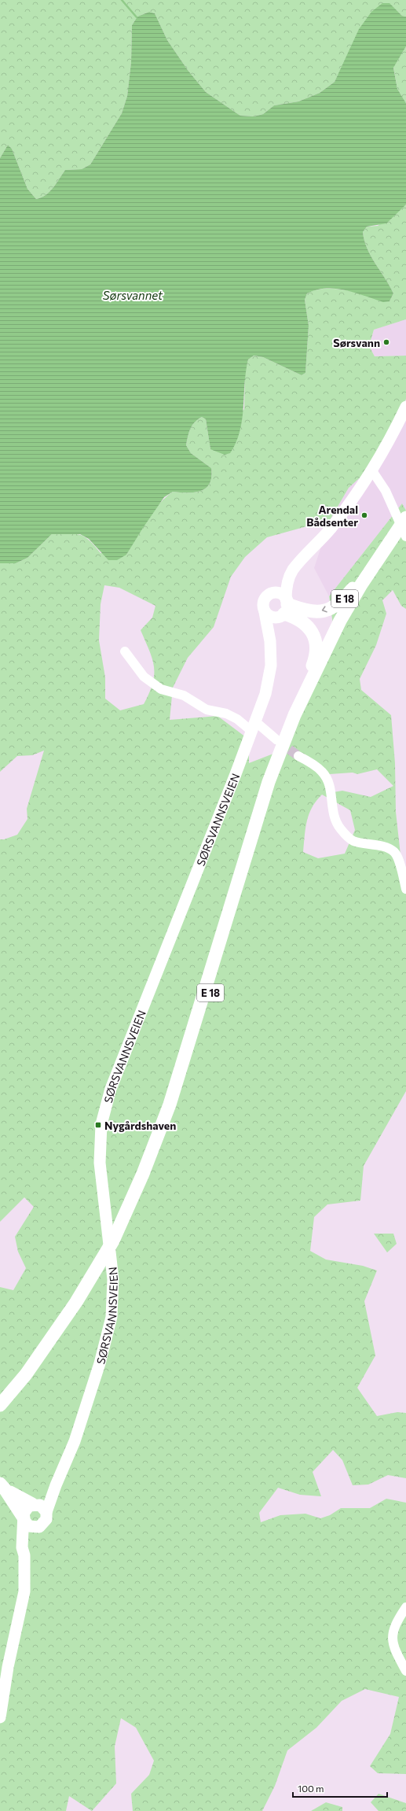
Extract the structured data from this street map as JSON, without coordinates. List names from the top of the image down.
{
  "streets": {
    "highway": ["E 18"],
    "main road": ["SØRSVANNSVEIEN"]
  },
  "crossings": [
    ["E 18", "SØRSVANNSVEIEN"]
  ],
  "water": ["Sørsvannet"],
  "places": {
    "other": ["Sørsvann", "Arendal Bådsenter"],
    "transit": ["Nygårdshaven"]
  },
  "scale_bar": "100 m"
}
